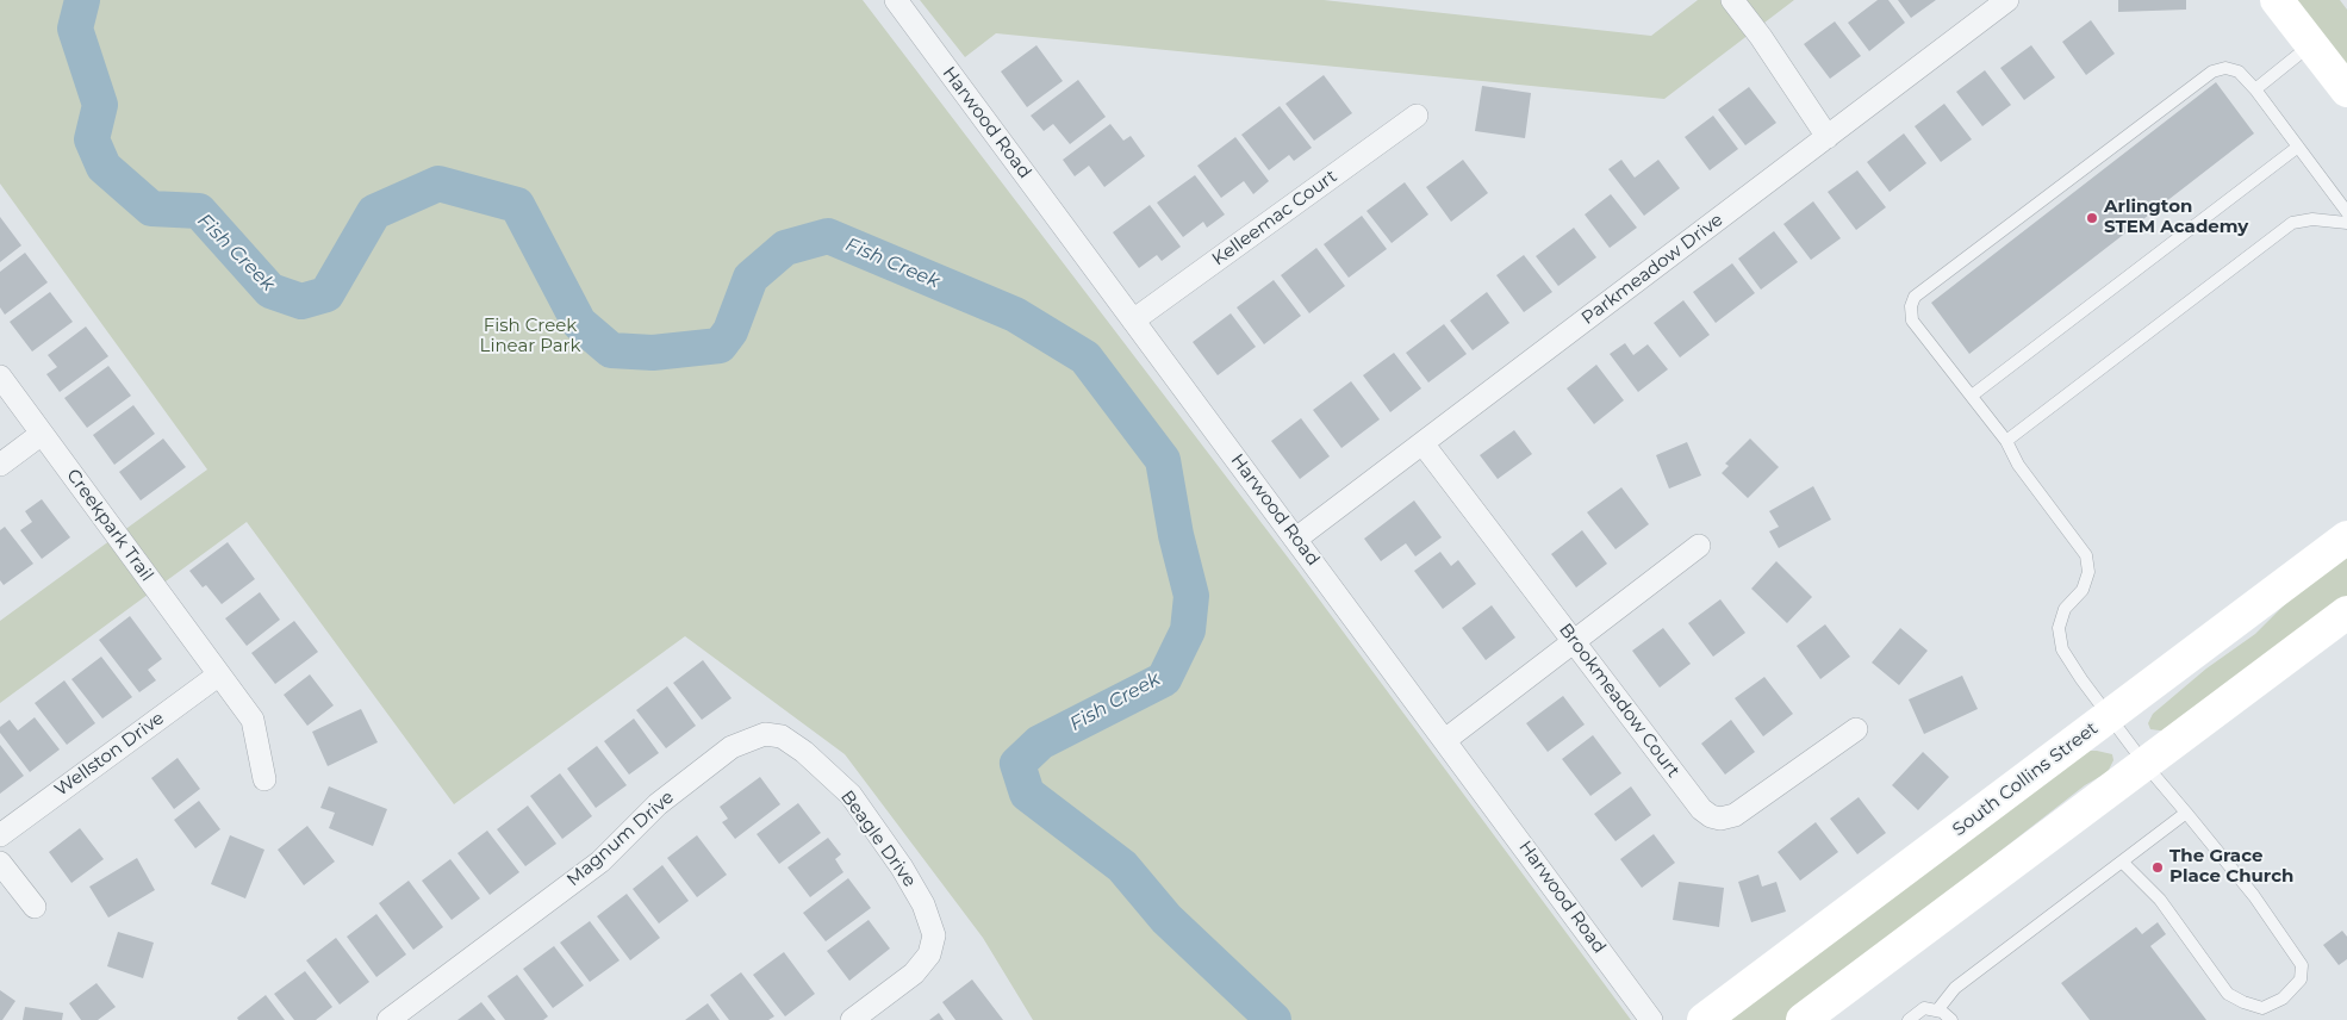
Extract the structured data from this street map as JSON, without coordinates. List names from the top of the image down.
{
  "streets": {
    "main road": ["South Collins Street"],
    "street": [
      "Harwood Road",
      "Kelleemac Court",
      "Parkmeadow Drive",
      "Creekpark Trail",
      "Brookmeadow Court",
      "Wellston Drive",
      "Magnum Drive",
      "Beagle Drive"
    ]
  },
  "crossings": [
    ["Harwood Road", "Kelleemac Court"],
    ["Harwood Road", "Parkmeadow Drive"],
    ["Parkmeadow Drive", "Brookmeadow Court"],
    ["Creekpark Trail", "Wellston Drive"],
    ["Magnum Drive", "Beagle Drive"]
  ],
  "water": ["Fish Creek"],
  "parks": ["Fish Creek Linear Park"],
  "places": ["Arlington STEM Academy", "The Grace Place Church"]
}
